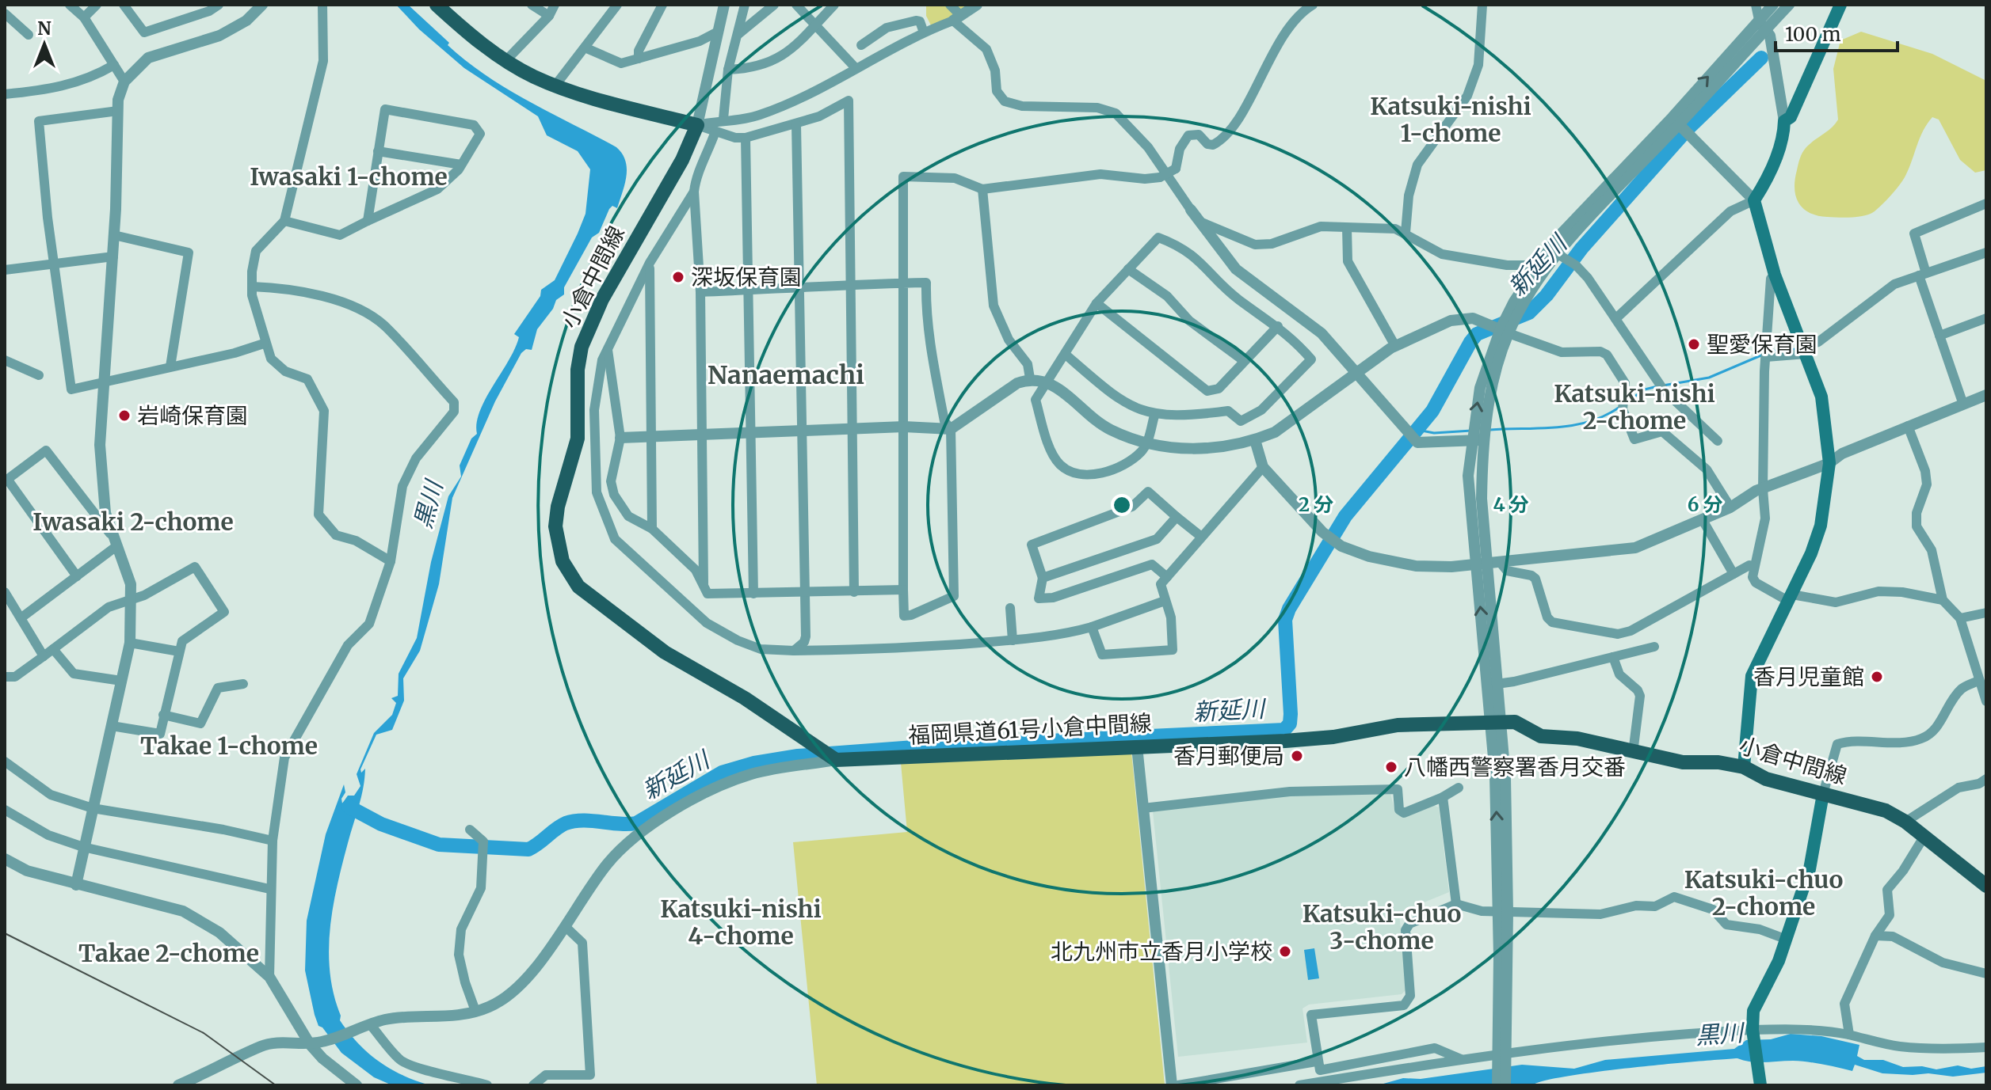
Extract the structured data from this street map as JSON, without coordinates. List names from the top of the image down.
{
  "streets": {
    "main road": ["小倉中間線", "福岡県道61号小倉中間線"]
  },
  "crossings": [
    ["小倉中間線", "福岡県道61号小倉中間線"]
  ],
  "districts": [
    "Katsuki-nishi 1-chome",
    "Iwasaki 1-chome",
    "Nanaemachi",
    "Katsuki-nishi 2-chome",
    "Iwasaki 2-chome",
    "Takae 1-chome",
    "Katsuki-chuo 2-chome",
    "Katsuki-nishi 4-chome",
    "Katsuki-chuo 3-chome",
    "Takae 2-chome"
  ],
  "water": ["新延川", "黒川"],
  "places": [
    "深坂保育園",
    "聖愛保育園",
    "岩崎保育園",
    "香月児童館",
    "香月郵便局",
    "八幡西警察署香月交番",
    "北九州市立香月小学校"
  ],
  "scale_bar": "100 m",
  "north": "top",
  "rings": ["2 分", "4 分", "6 分"]
}
